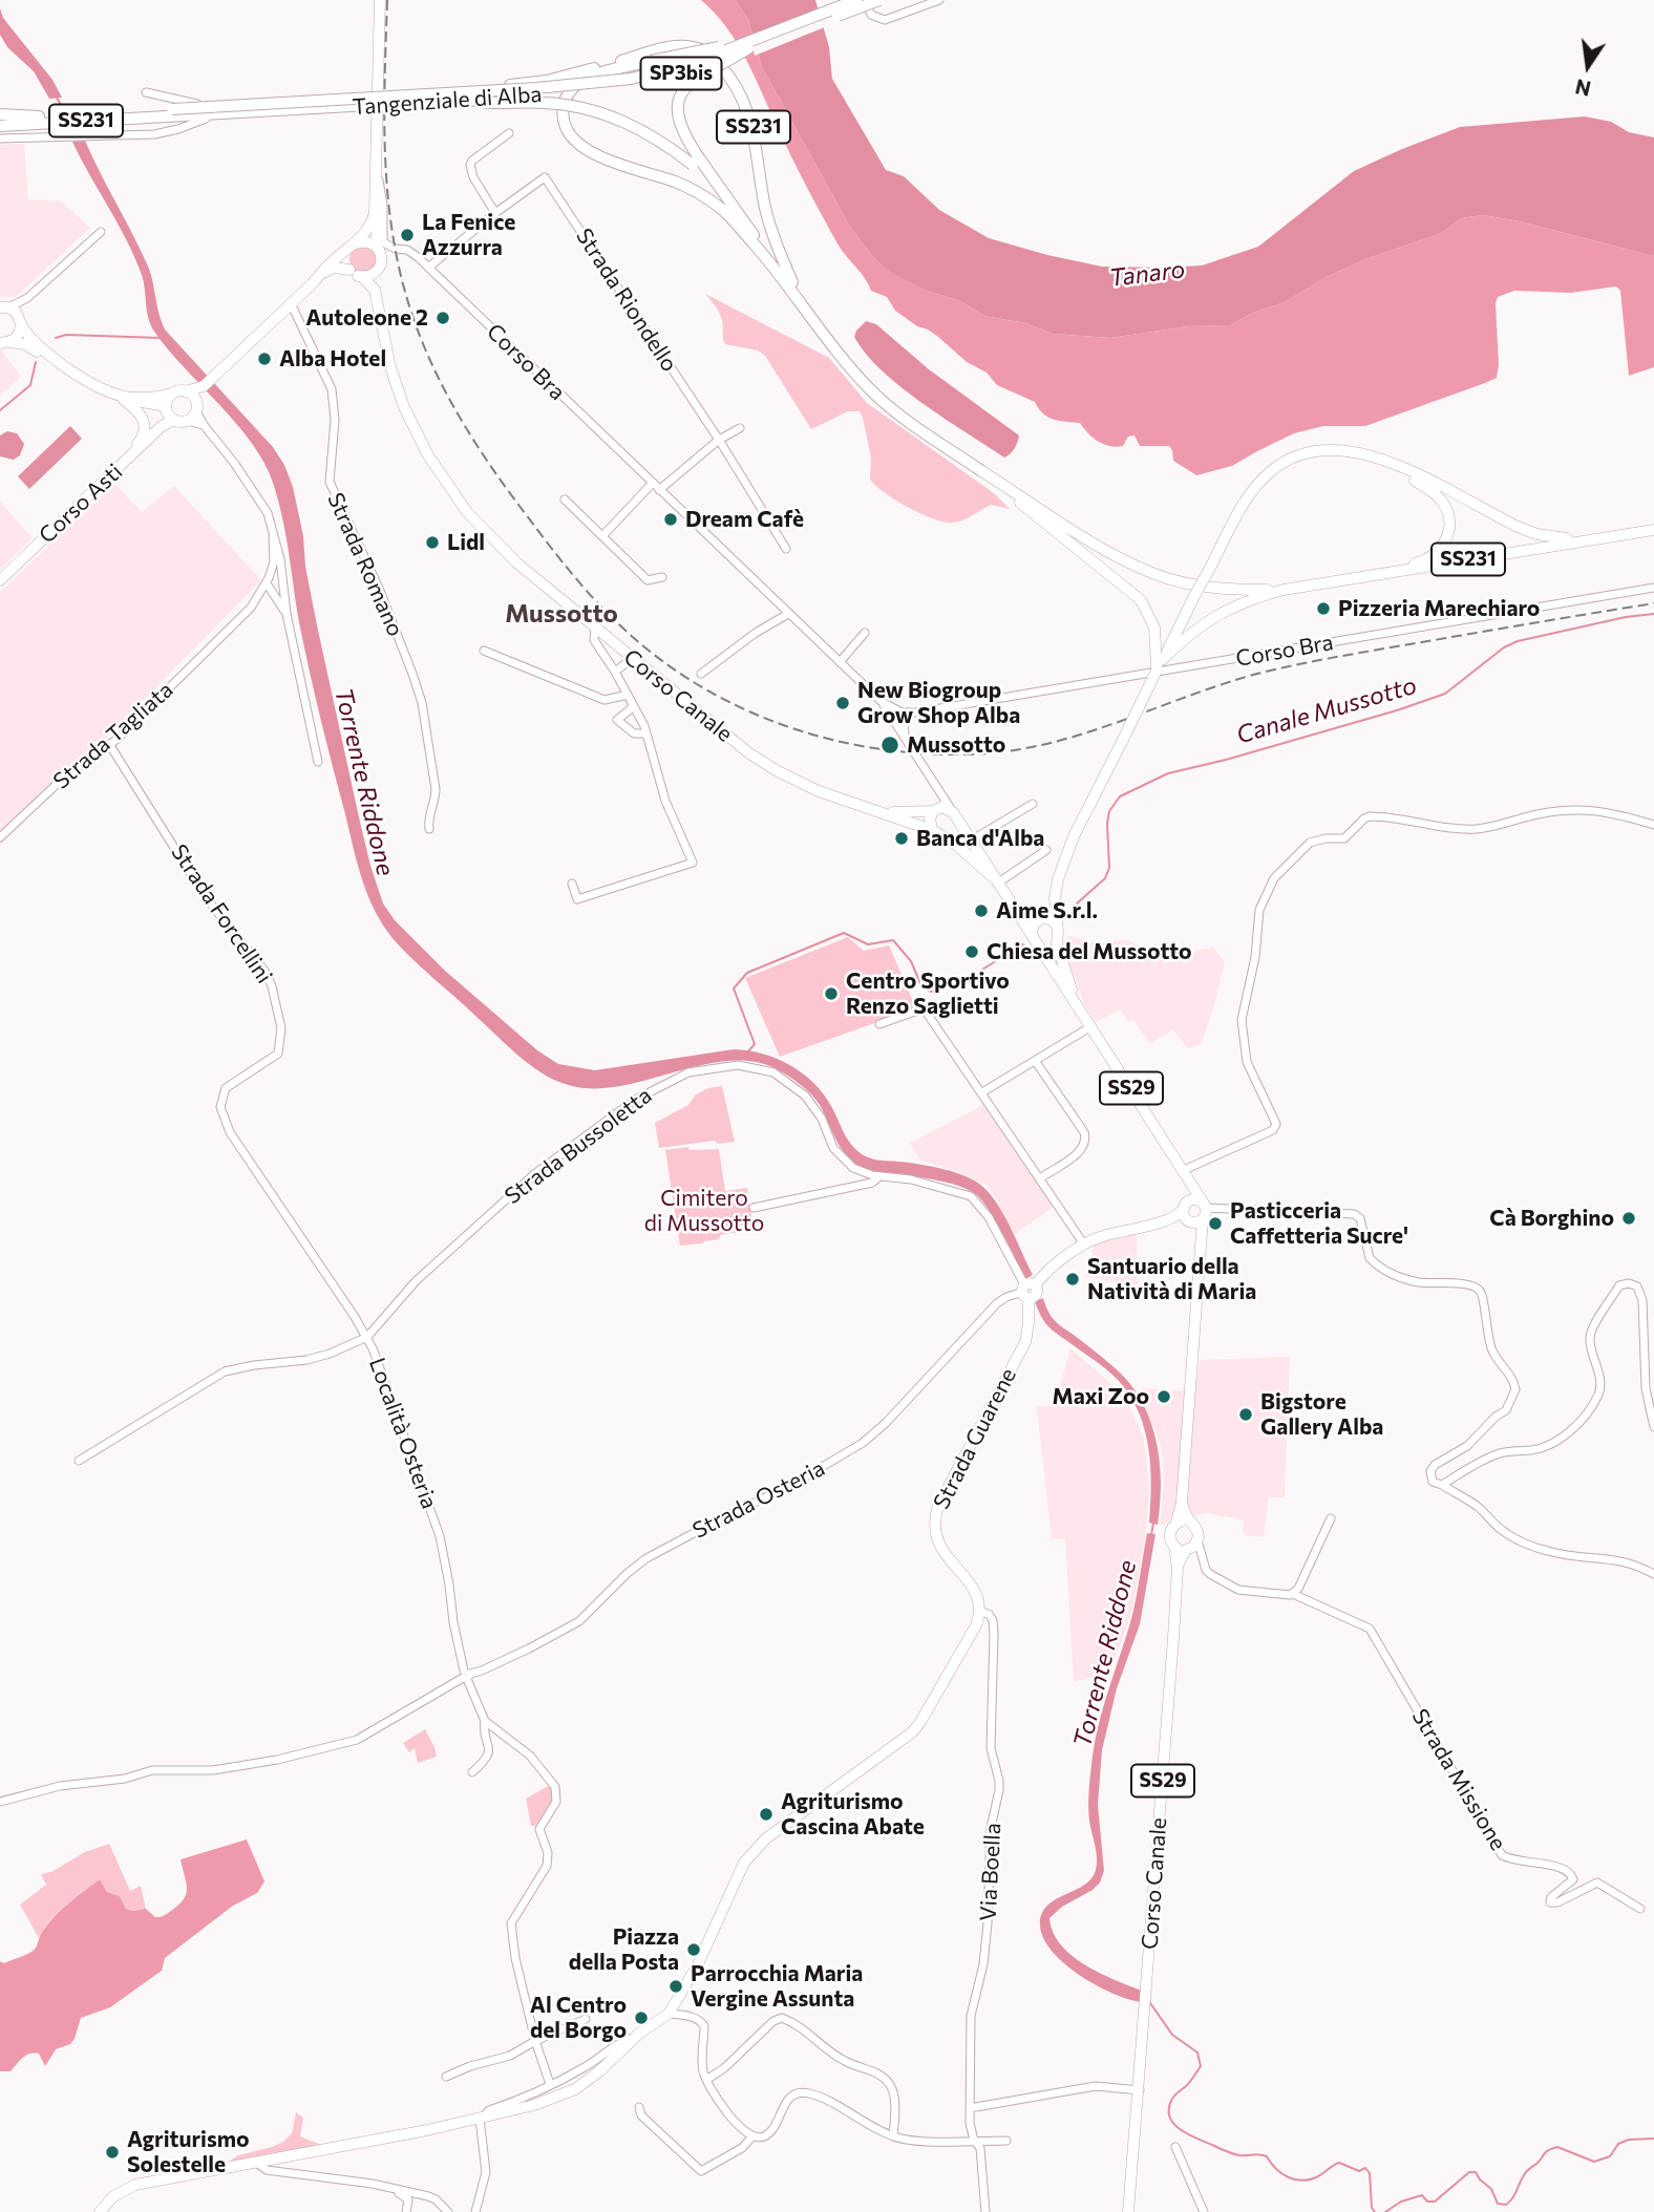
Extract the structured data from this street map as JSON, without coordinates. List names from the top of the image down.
{
  "streets": {
    "highway": ["SP3bis", "Tangenziale di Alba", "SS231"],
    "main road": [
      "Corso Asti",
      "Corso Canale",
      "SS29",
      "Strada Guarene"
    ],
    "street": [
      "Strada Riondello",
      "Corso Bra",
      "Strada Romano",
      "Strada Tagliata",
      "Strada Forcellini",
      "Strada Bussoletta",
      "Località Osteria",
      "Strada Osteria",
      "Strada Missione",
      "Via Boella"
    ]
  },
  "crossings": [
    ["Tangenziale di Alba", "SS231"],
    ["Strada Riondello", "Corso Bra"],
    ["Corso Bra", "Corso Canale"],
    ["Corso Asti", "Strada Tagliata"],
    ["Corso Canale", "SS29"],
    ["Corso Canale", "Strada Missione"],
    ["Strada Tagliata", "Strada Forcellini"],
    ["Strada Forcellini", "Strada Bussoletta"],
    ["Strada Forcellini", "Località Osteria"],
    ["Strada Bussoletta", "Località Osteria"],
    ["Strada Bussoletta", "Strada Guarene"],
    ["Strada Bussoletta", "Strada Osteria"],
    ["Località Osteria", "Strada Osteria"],
    ["Strada Guarene", "Strada Osteria"],
    ["Strada Guarene", "Via Boella"]
  ],
  "districts": ["Mussotto"],
  "water": ["Tanaro", "Canale Mussotto", "Torrente Riddone"],
  "parks": ["Cimitero di Mussotto"],
  "places": [
    "La Fenice Azzurra",
    "Autoleone 2",
    "Alba Hotel",
    "Dream Cafè",
    "Lidl",
    "Pizzeria Marechiaro",
    "New Biogroup Grow Shop Alba",
    "Mussotto",
    "Banca d'Alba",
    "Aime S.r.l.",
    "Chiesa del Mussotto",
    "Centro Sportivo Renzo Saglietti",
    "Cà Borghino",
    "Pasticceria Caffetteria Sucre'",
    "Santuario della Natività di Maria",
    "Maxi Zoo",
    "Bigstore Gallery Alba",
    "Agriturismo Cascina Abate",
    "Piazza della Posta",
    "Parrocchia Maria Vergine Assunta",
    "Al Centro del Borgo",
    "Agriturismo Solestelle"
  ],
  "north": "bottom"
}
